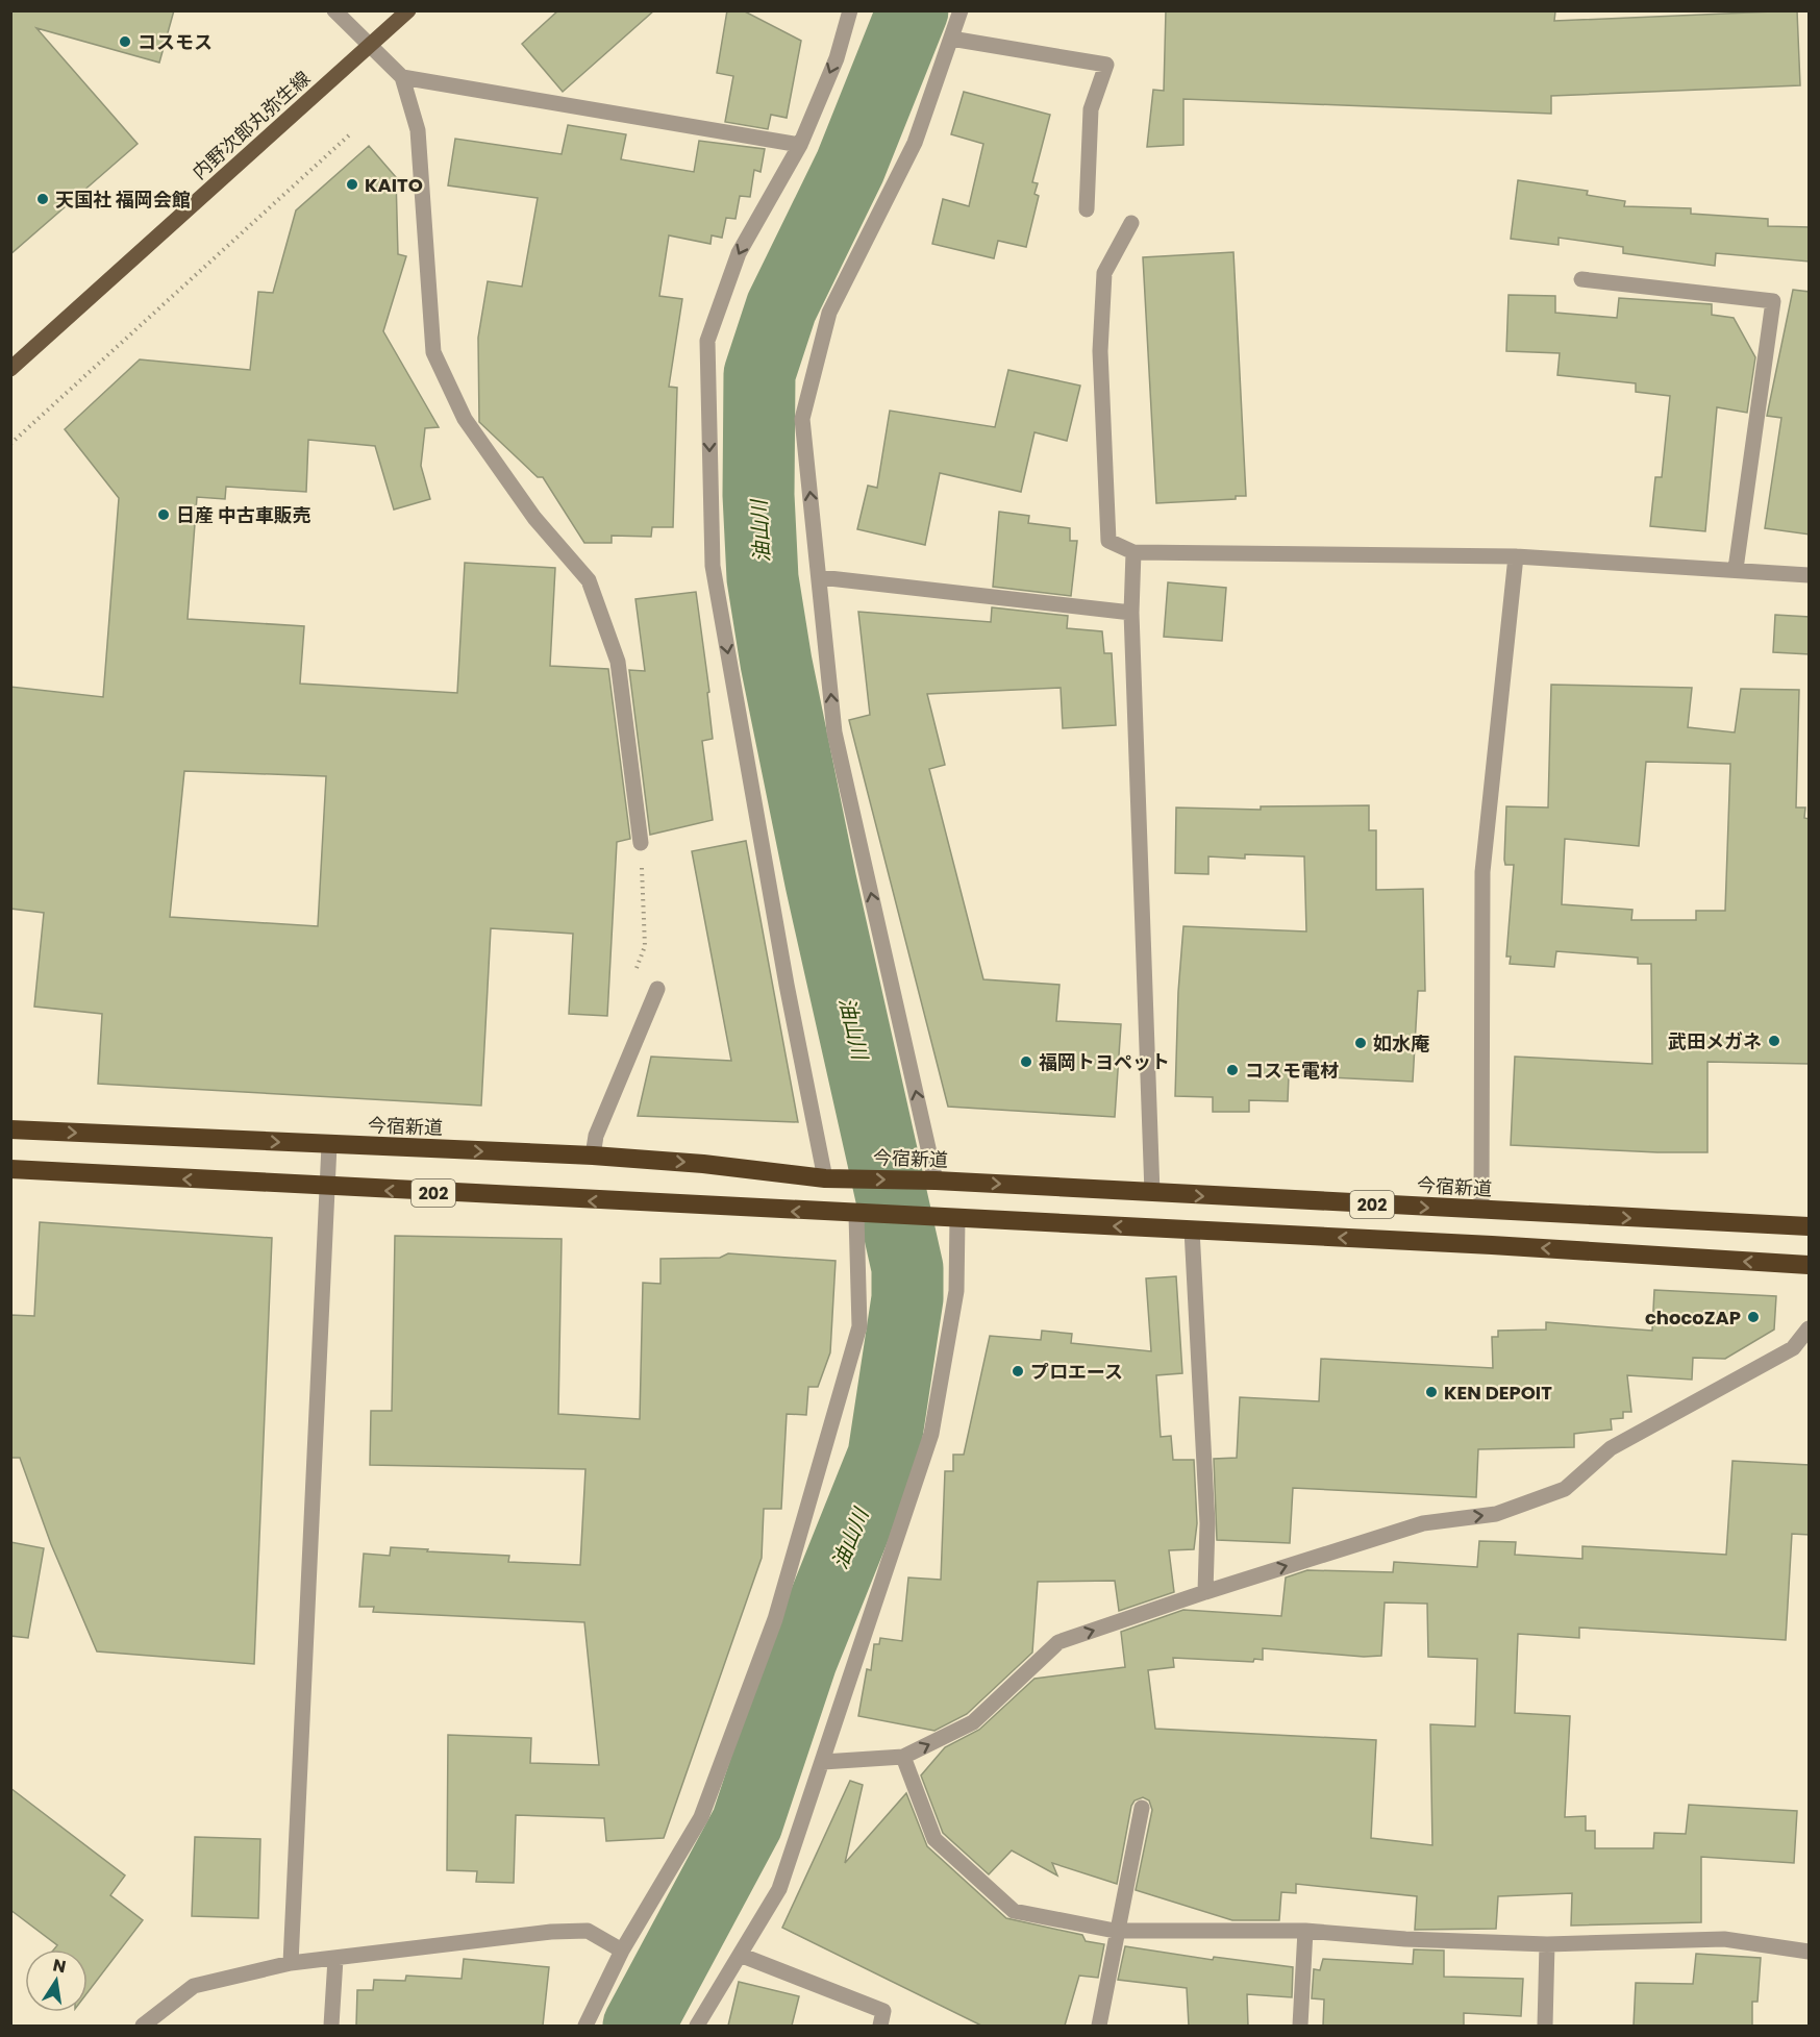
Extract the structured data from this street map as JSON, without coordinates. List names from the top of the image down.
{
  "streets": {
    "highway": ["今宿新道", "202"],
    "main road": ["内野次郎丸弥生線"]
  },
  "water": ["油山川"],
  "places": [
    "コスモス",
    "KAITO",
    "天国社 福岡会館",
    "日産 中古車販売",
    "武田メガネ",
    "如水庵",
    "福岡トヨペット",
    "コスモ電材",
    "chocoZAP",
    "プロエース",
    "KEN DEPOIT"
  ],
  "north": "top"
}
